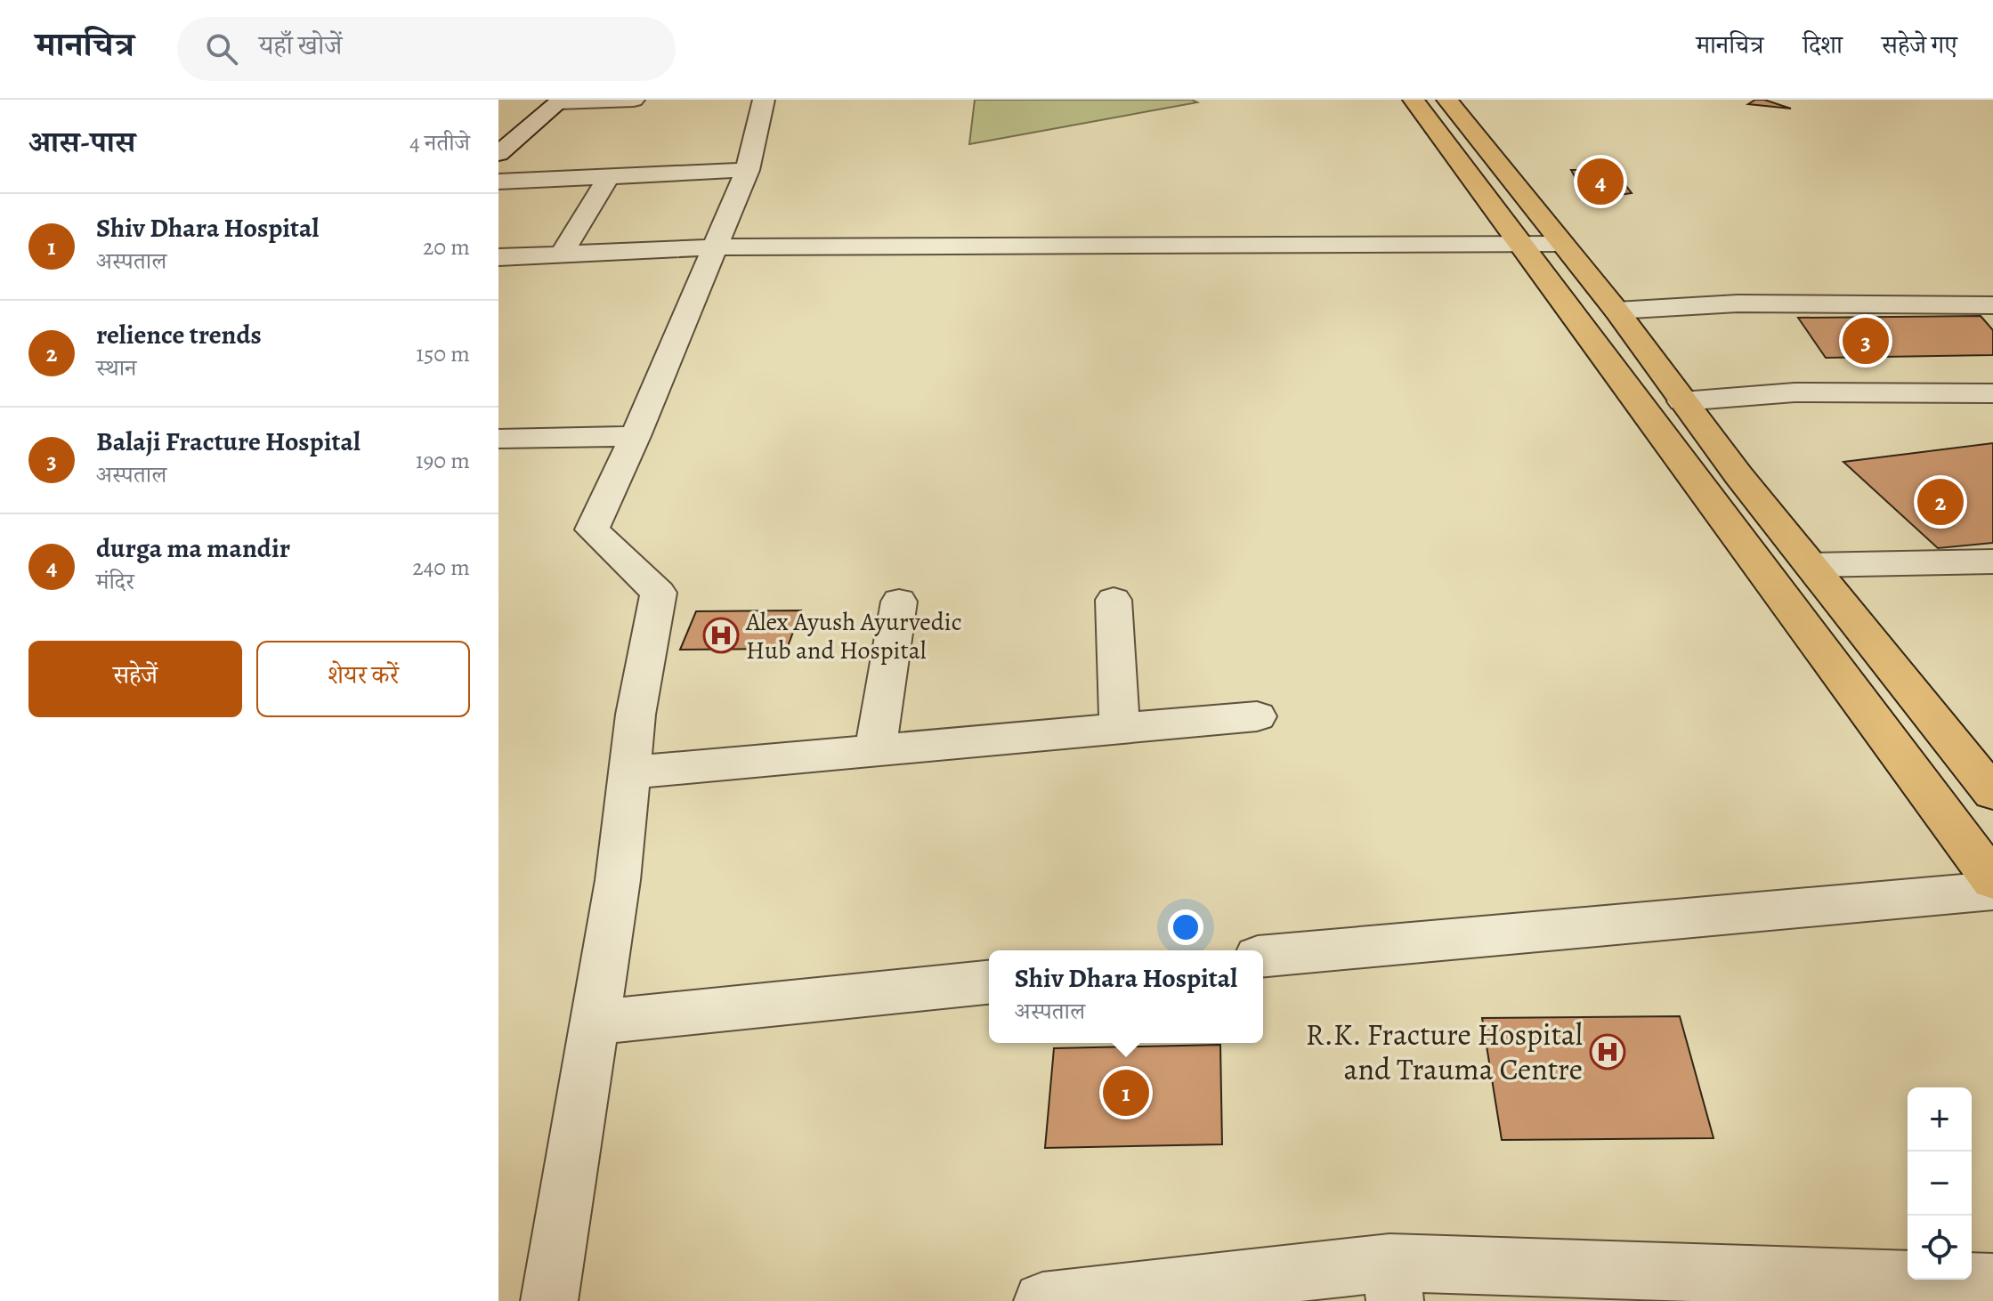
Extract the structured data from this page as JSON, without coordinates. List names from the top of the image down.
{
  "places": {
    "hospital": ["Alex Ayush Ayurvedic Hub and Hospital", "R.K. Fracture Hospital and Trauma Centre"]
  },
  "page": {
    "header": "मानचित्र",
    "search": "यहाँ खोजें",
    "nav": ["मानचित्र", "दिशा", "सहेजे गए"],
    "heading": ["आस-पास", "4 नतीजे"],
    "pins": [
      "4",
      "3",
      "2",
      "1"
    ],
    "list": [
      {
        "mark": "1",
        "name": "Shiv Dhara Hospital",
        "note": "अस्पताल",
        "value": "20 m"
      },
      {
        "mark": "2",
        "name": "relience trends",
        "note": "स्थान",
        "value": "150 m"
      },
      {
        "mark": "3",
        "name": "Balaji Fracture Hospital",
        "note": "अस्पताल",
        "value": "190 m"
      },
      {
        "mark": "4",
        "name": "durga ma mandir",
        "note": "मंदिर",
        "value": "240 m"
      }
    ],
    "buttons": ["सहेजें", "शेयर करें"],
    "popup": ["Shiv Dhara Hospital", "अस्पताल"],
    "map_buttons": ["+", "−"]
  }
}
